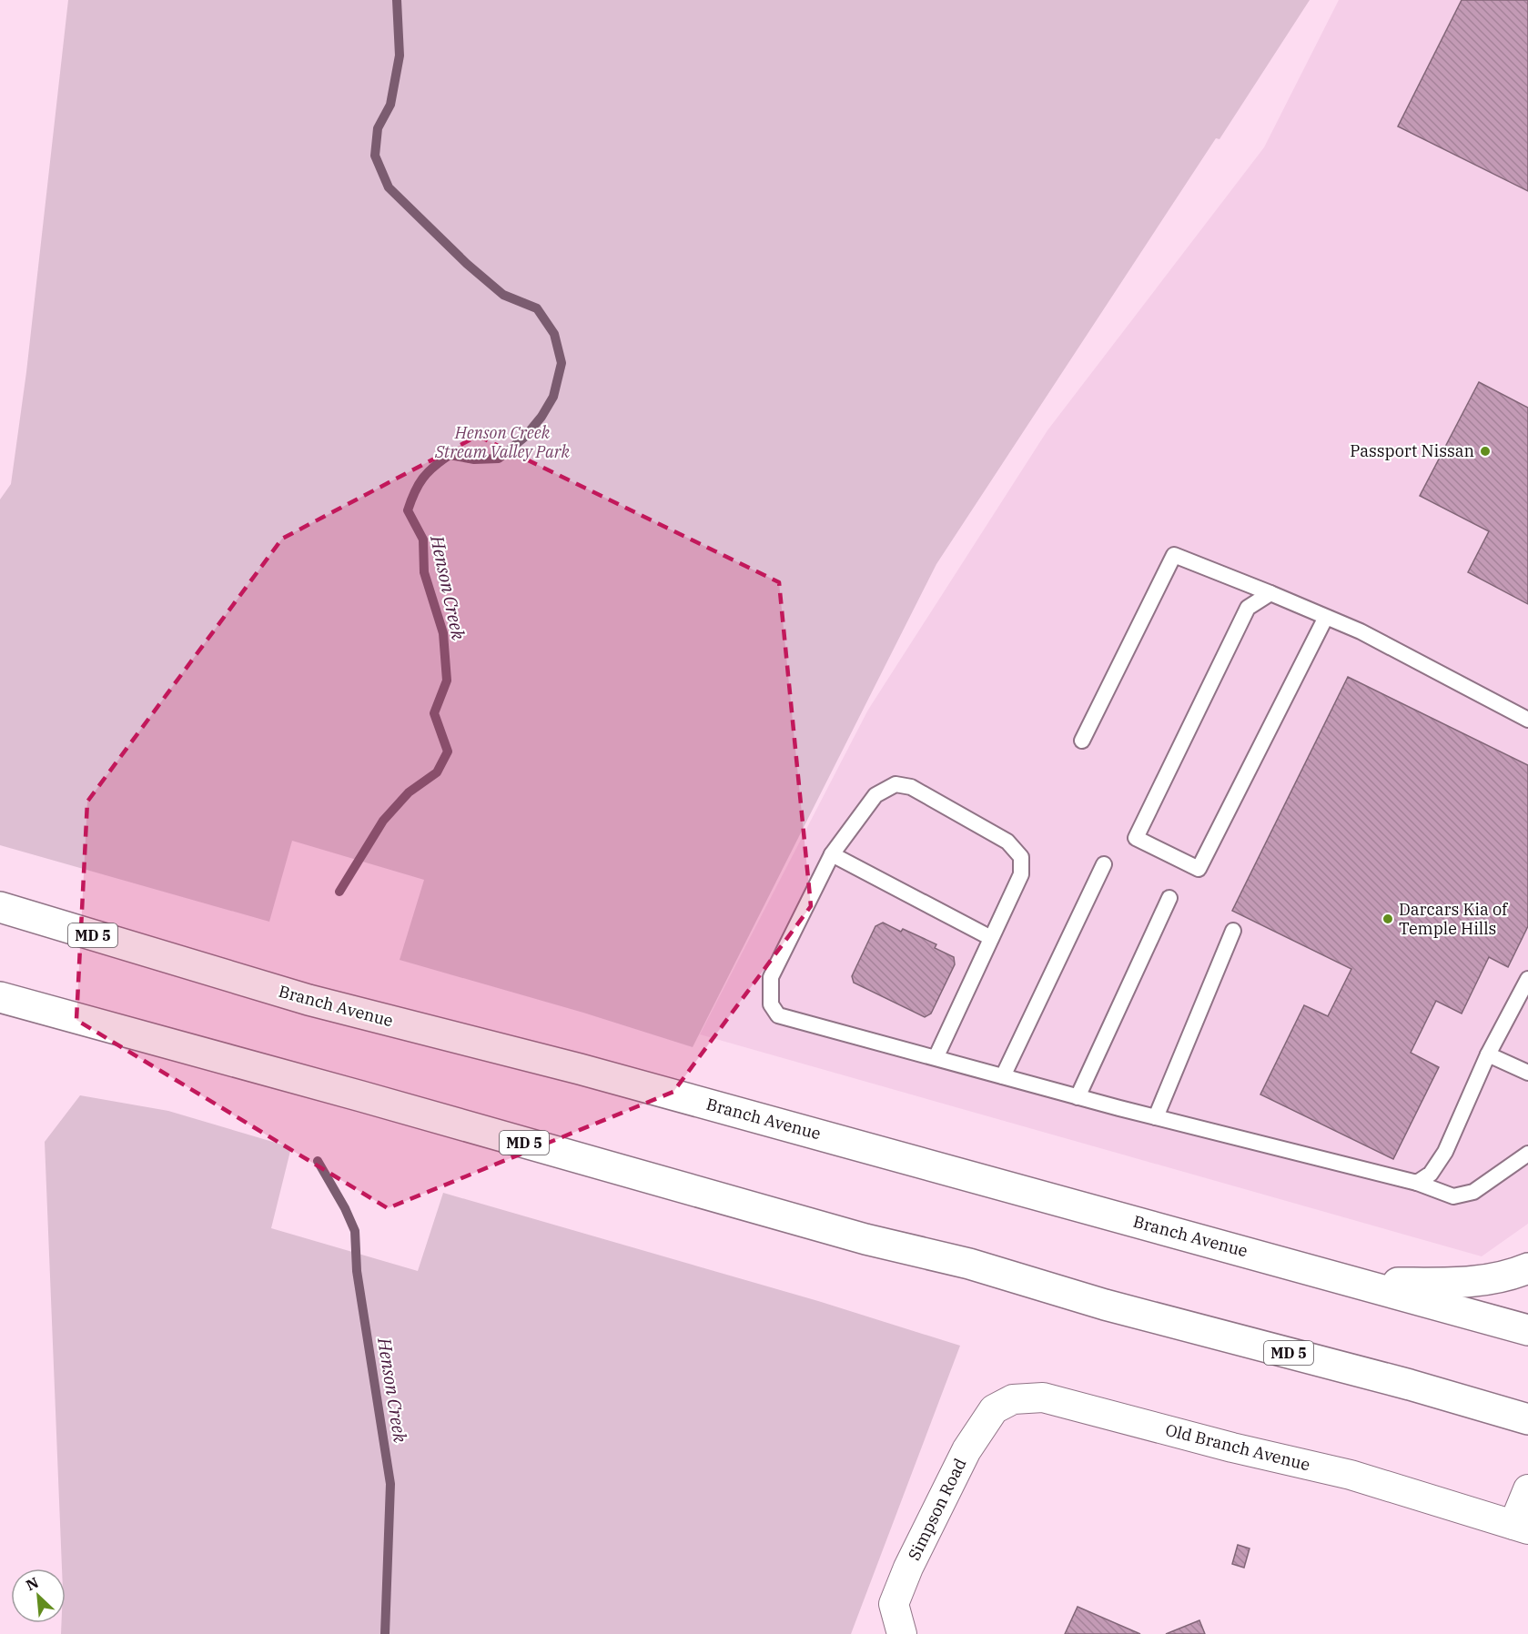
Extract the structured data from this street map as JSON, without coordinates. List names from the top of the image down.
{
  "streets": {
    "highway": ["MD 5", "Branch Avenue"],
    "street": ["Old Branch Avenue", "Simpson Road"]
  },
  "crossings": [
    ["Old Branch Avenue", "Simpson Road"]
  ],
  "water": ["Henson Creek"],
  "parks": ["Henson Creek Stream Valley Park"],
  "places": ["Passport Nissan", "Darcars Kia of Temple Hills"],
  "north": "top left"
}
